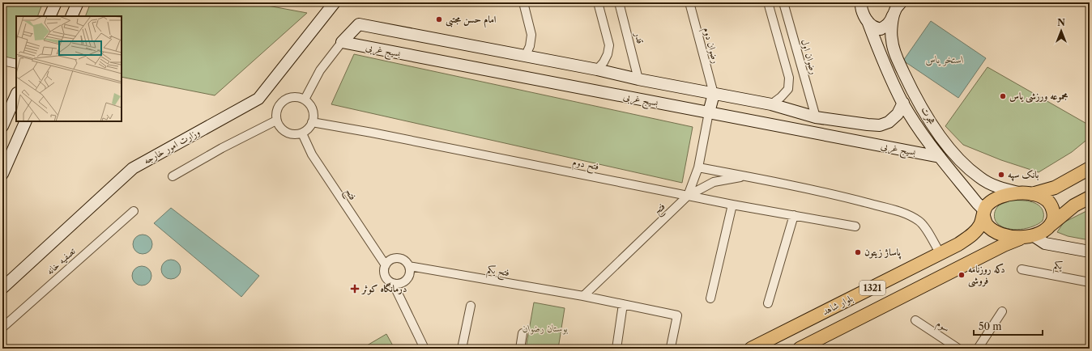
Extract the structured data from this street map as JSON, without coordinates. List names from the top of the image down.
{
  "streets": {
    "main road": [
      "بسیج غربی",
      "هجرت",
      "وزارت امور خارجه",
      "1321",
      "بلوار شاهد"
    ],
    "street": [
      "قدر",
      "رضوان دوم",
      "رضوان اول",
      "فتح دوم",
      "فتح",
      "تصفیه خانه",
      "یکم",
      "فتح یکم",
      "سوم"
    ]
  },
  "crossings": [
    ["قدر", "بسیج غربی"],
    ["رضوان دوم", "بسیج غربی"],
    ["بسیج غربی", "رضوان اول"],
    ["بسیج غربی", "هجرت"],
    ["بسیج غربی", "فتح"],
    ["هجرت", "1321"],
    ["هجرت", "بلوار شاهد"],
    ["فتح دوم", "فتح"],
    ["فتح", "فتح یکم"],
    ["1321", "بلوار شاهد"]
  ],
  "water": ["استخر یاس"],
  "parks": ["بوستان رضوان"],
  "places": {
    "other": [
      "امام حسن مجتبی",
      "مجموعه ورزشی یاس",
      "بانک سپه",
      "پاساژ زیتون",
      "دکه روزنامه فروشی"
    ],
    "health": ["درمانگاه کوثر"]
  },
  "scale_bar": "50 m",
  "north": "top"
}
